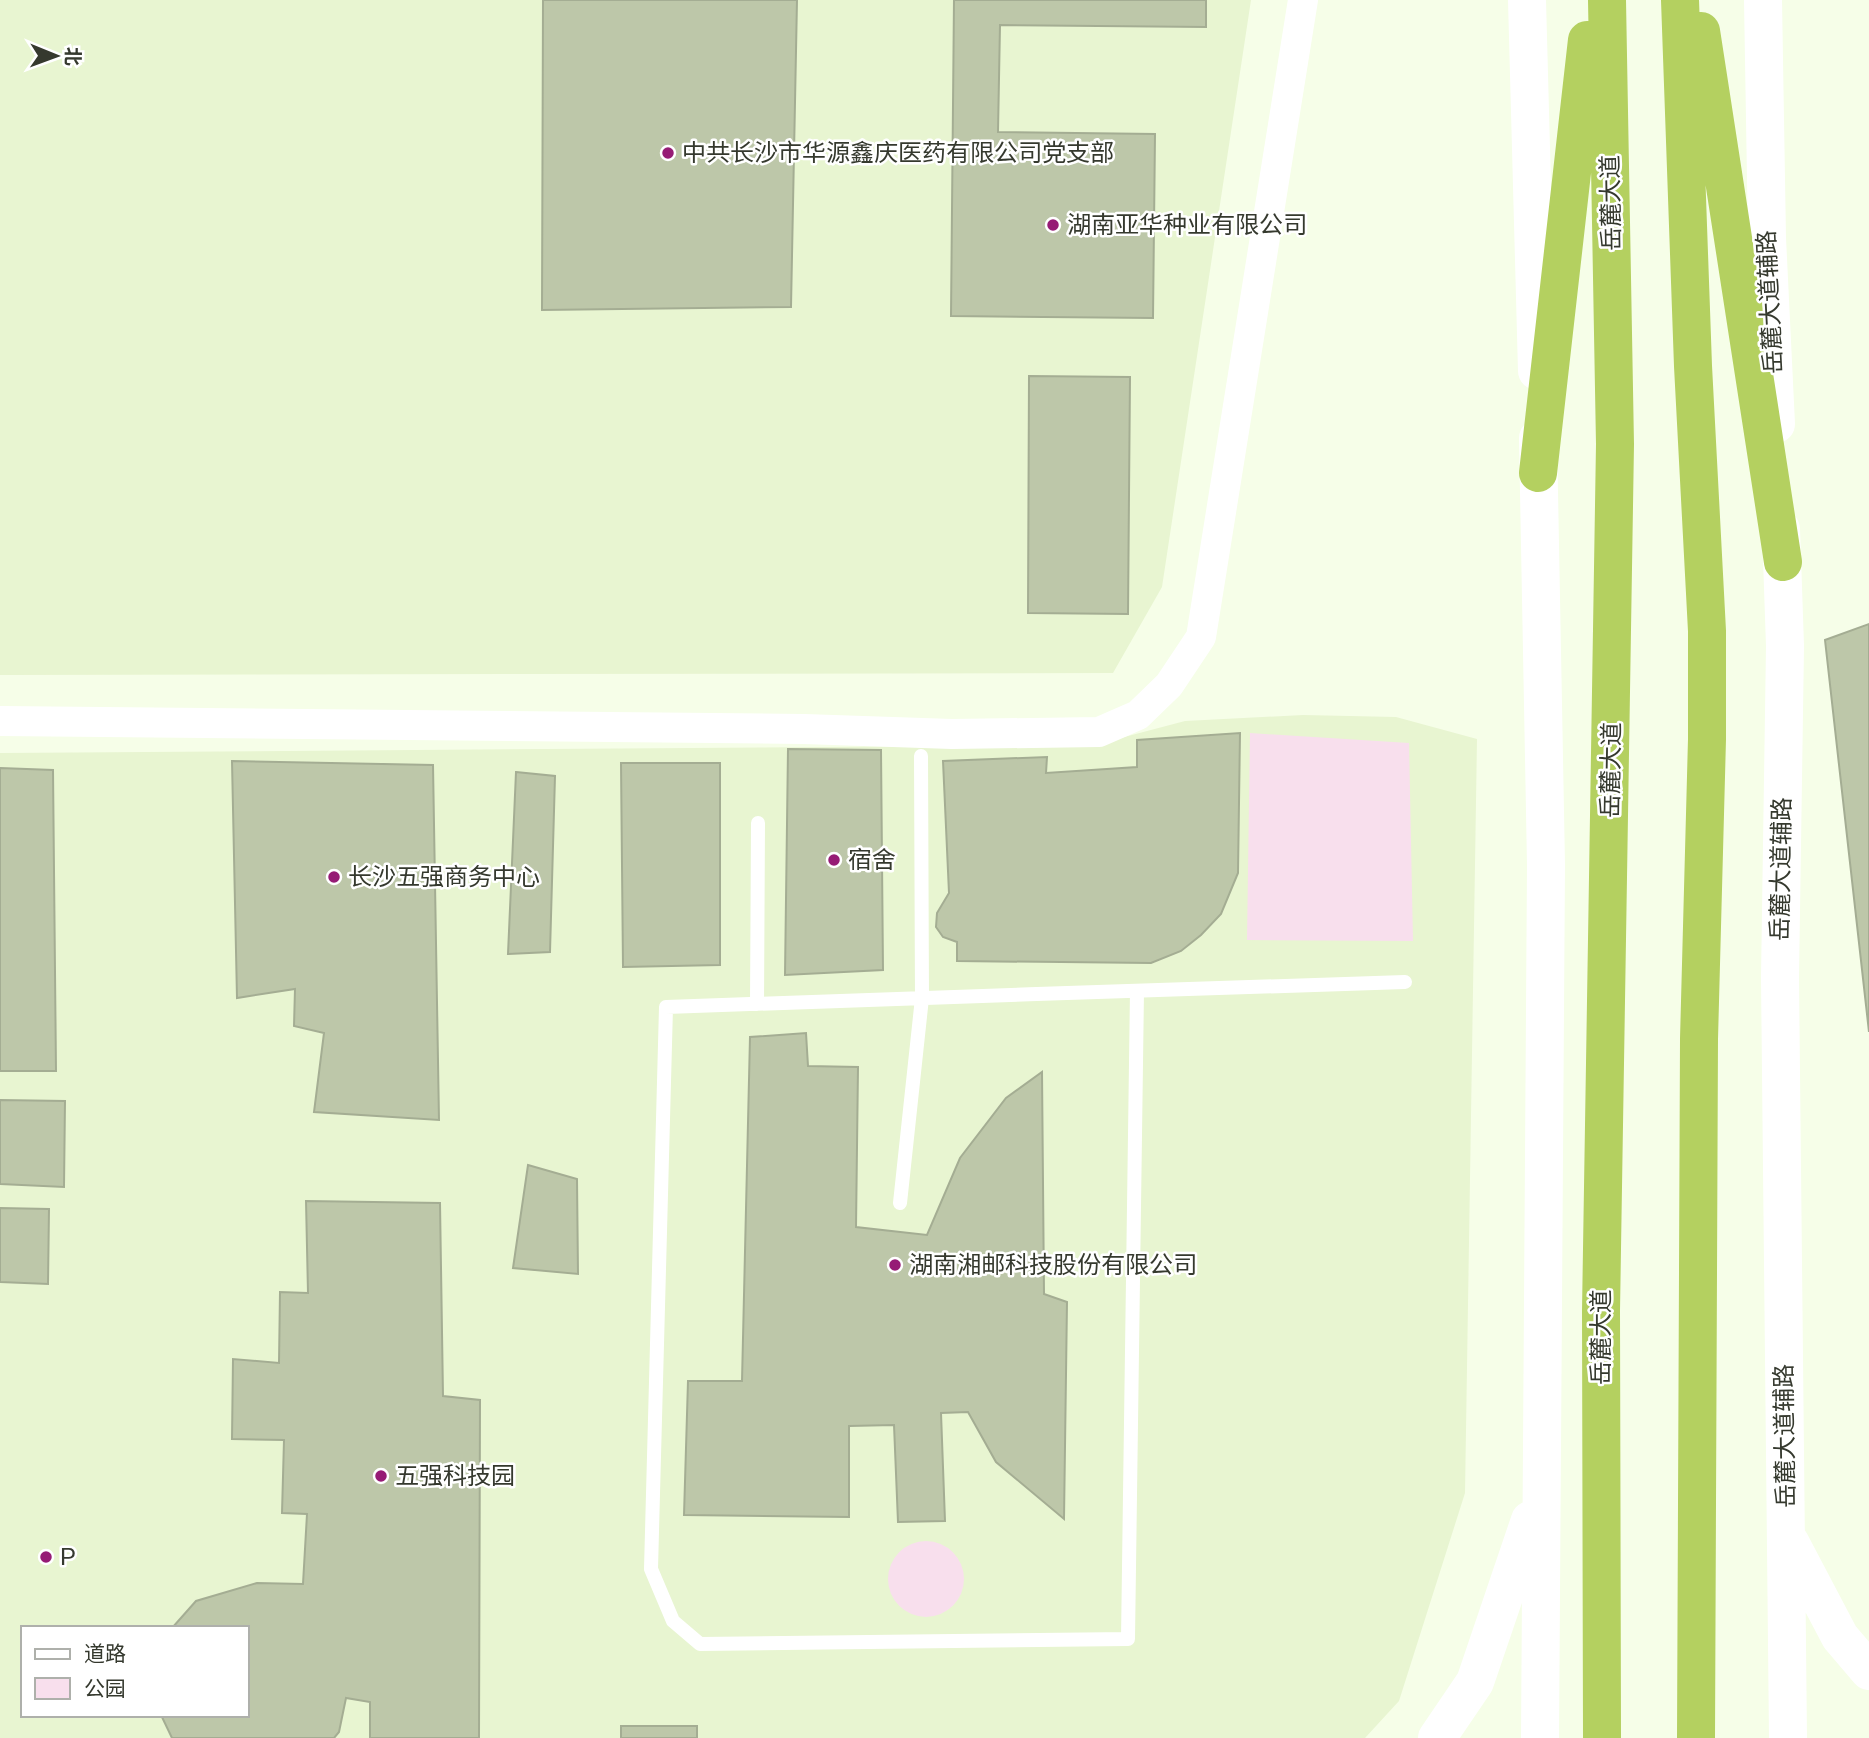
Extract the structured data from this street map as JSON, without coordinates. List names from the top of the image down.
{
  "streets": {
    "highway": ["岳麓大道"],
    "main road": ["岳麓大道辅路"]
  },
  "places": [
    "中共长沙市华源鑫庆医药有限公司党支部",
    "湖南亚华种业有限公司",
    "宿舍",
    "长沙五强商务中心",
    "湖南湘邮科技股份有限公司",
    "五强科技园",
    "P"
  ],
  "legend": ["道路", "公园"],
  "north": "right"
}
